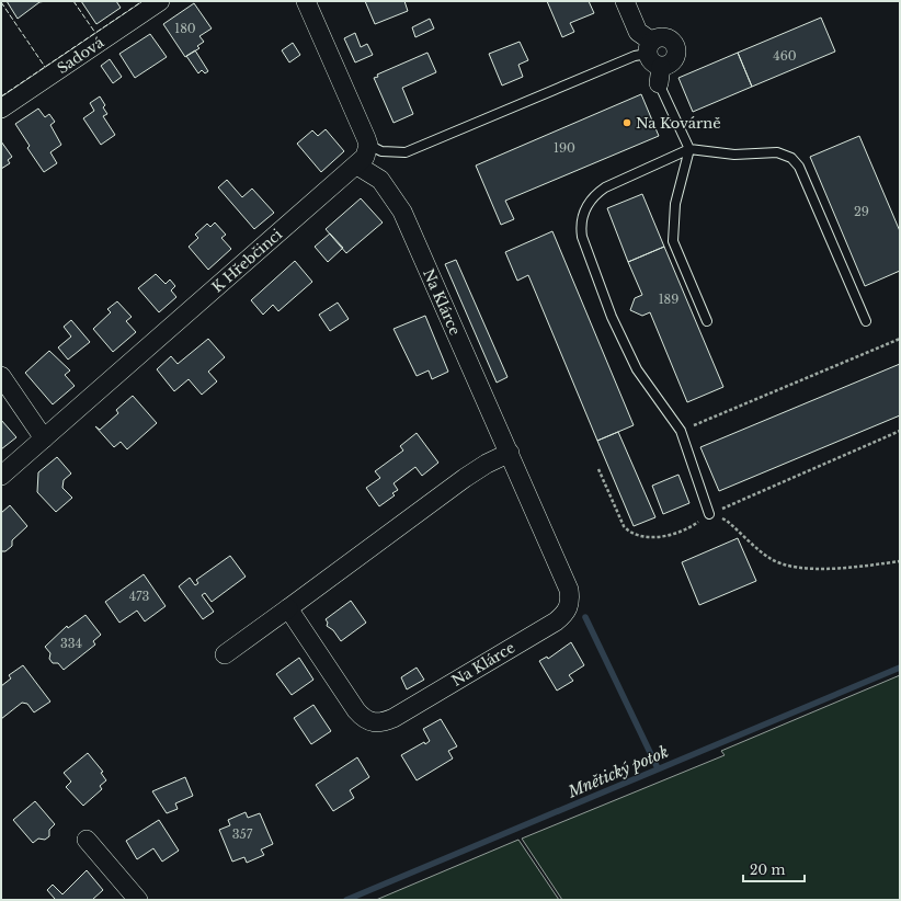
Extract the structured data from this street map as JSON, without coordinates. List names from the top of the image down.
{
  "streets": {
    "street": ["Sadová", "K Hřebčinci", "Na Klárce"]
  },
  "crossings": [
    ["K Hřebčinci", "Na Klárce"]
  ],
  "water": ["Mnětický potok"],
  "places": ["Na Kovárně"],
  "house_numbers": [
    "180",
    "460",
    "190",
    "29",
    "189",
    "473",
    "334",
    "357"
  ],
  "scale_bar": "20 m"
}
